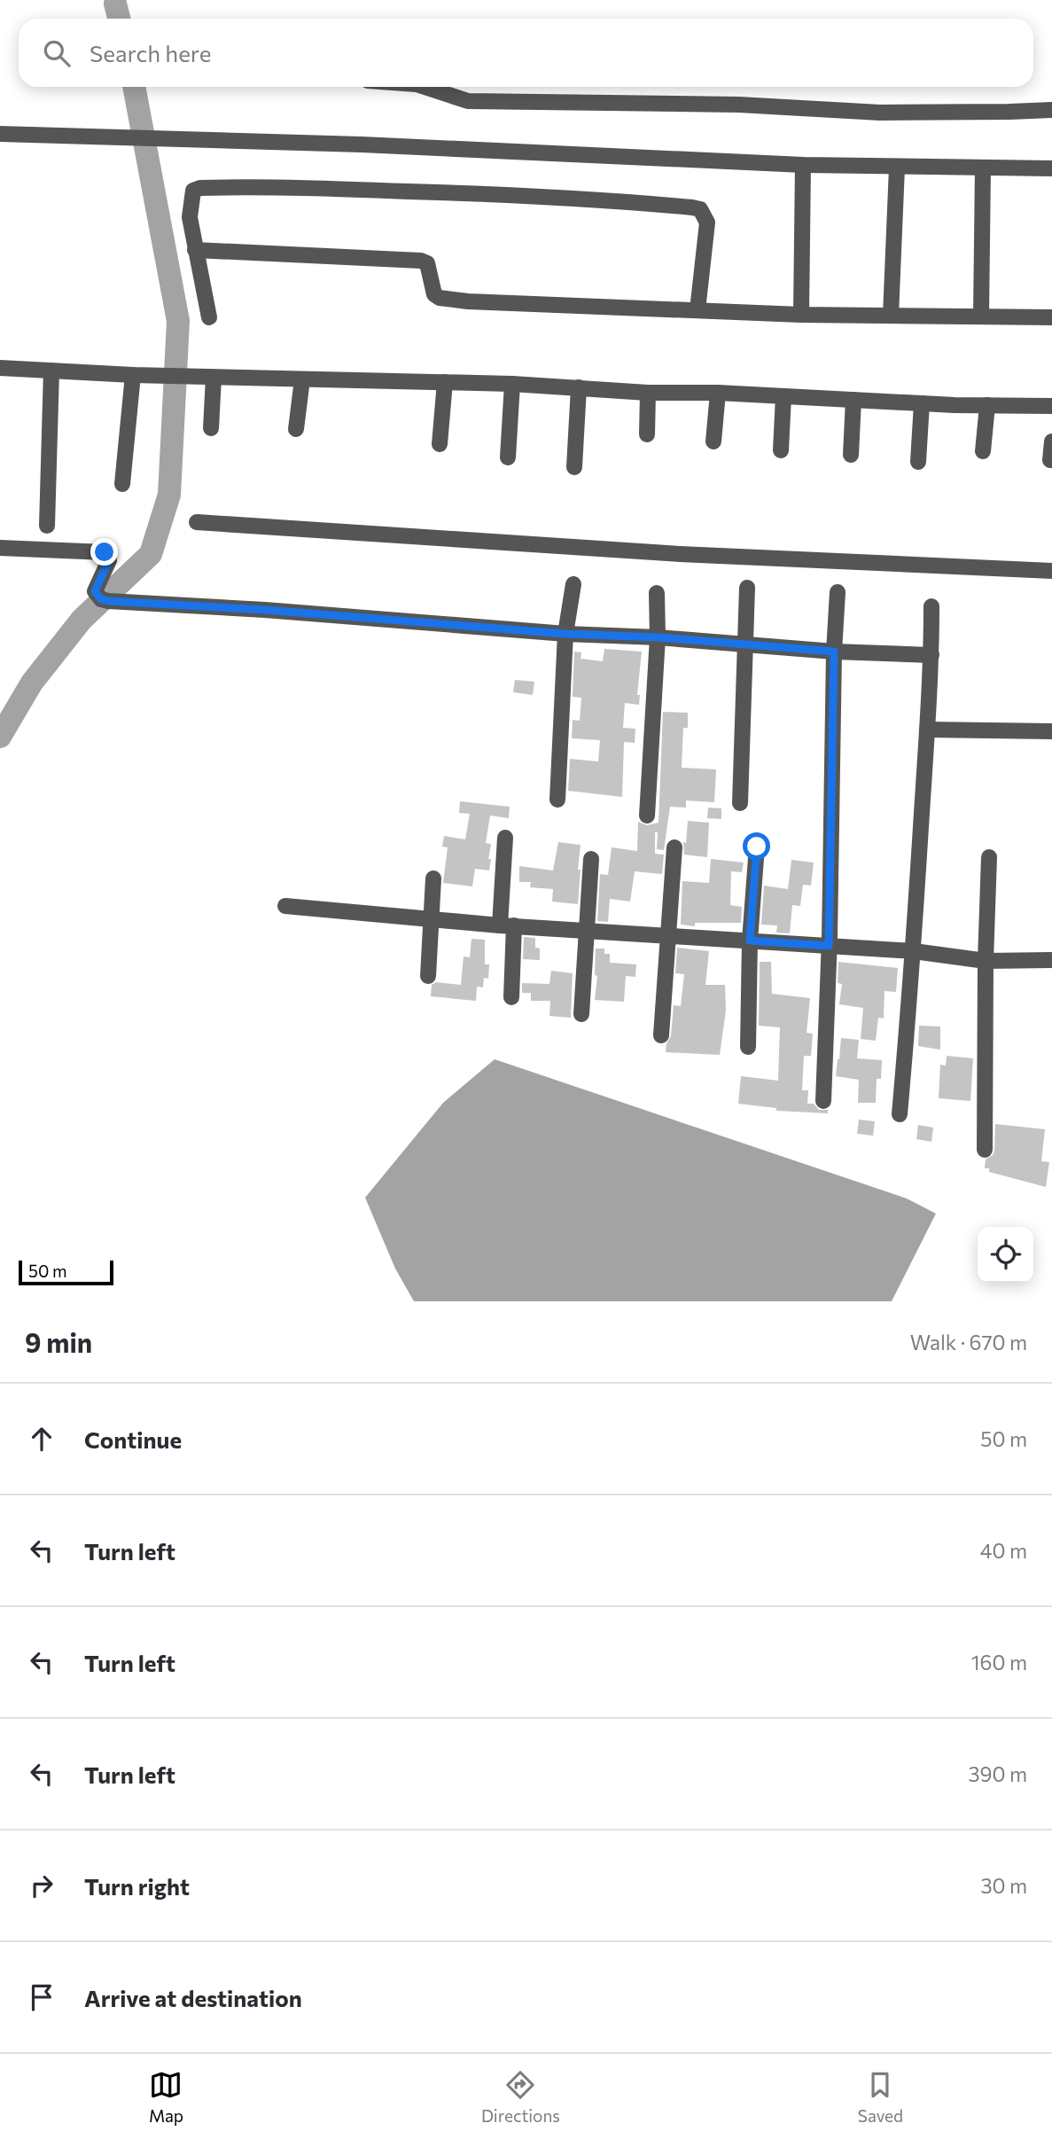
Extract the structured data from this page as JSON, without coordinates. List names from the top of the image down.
{
  "scale_bar": "50 m",
  "page": {
    "search": "Search here",
    "scale": "50 m",
    "heading": ["9 min", "Walk · 670 m"],
    "list": [
      ["Continue", "50 m"],
      ["Turn left", "40 m"],
      ["Turn left", "160 m"],
      ["Turn left", "390 m"],
      ["Turn right", "30 m"],
      "Arrive at destination"
    ],
    "nav": ["Map", "Directions", "Saved"]
  }
}
